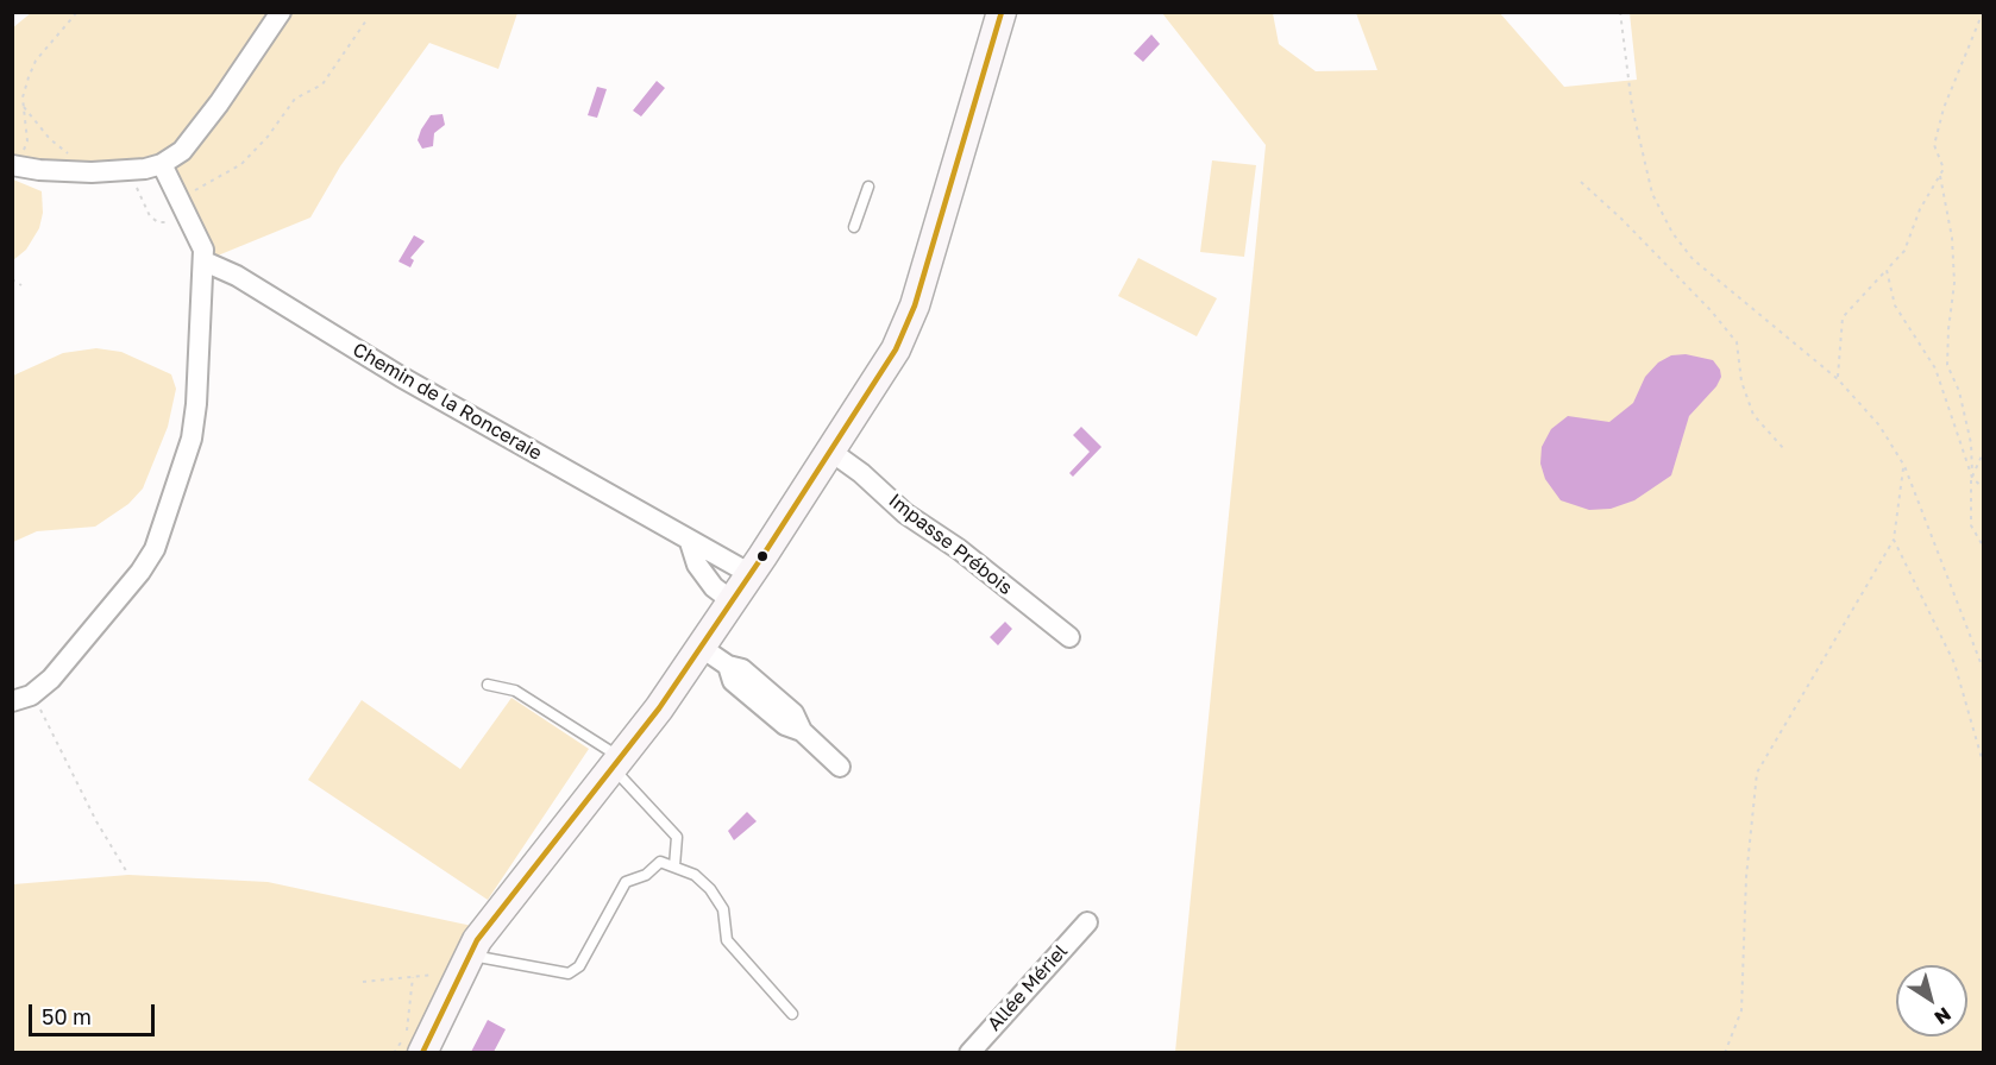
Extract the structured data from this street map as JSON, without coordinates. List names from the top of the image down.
{
  "streets": {
    "street": ["Chemin de la Ronceraie", "Impasse Prébois", "Allée Mériel"]
  },
  "scale_bar": "50 m",
  "north": "bottom right"
}
